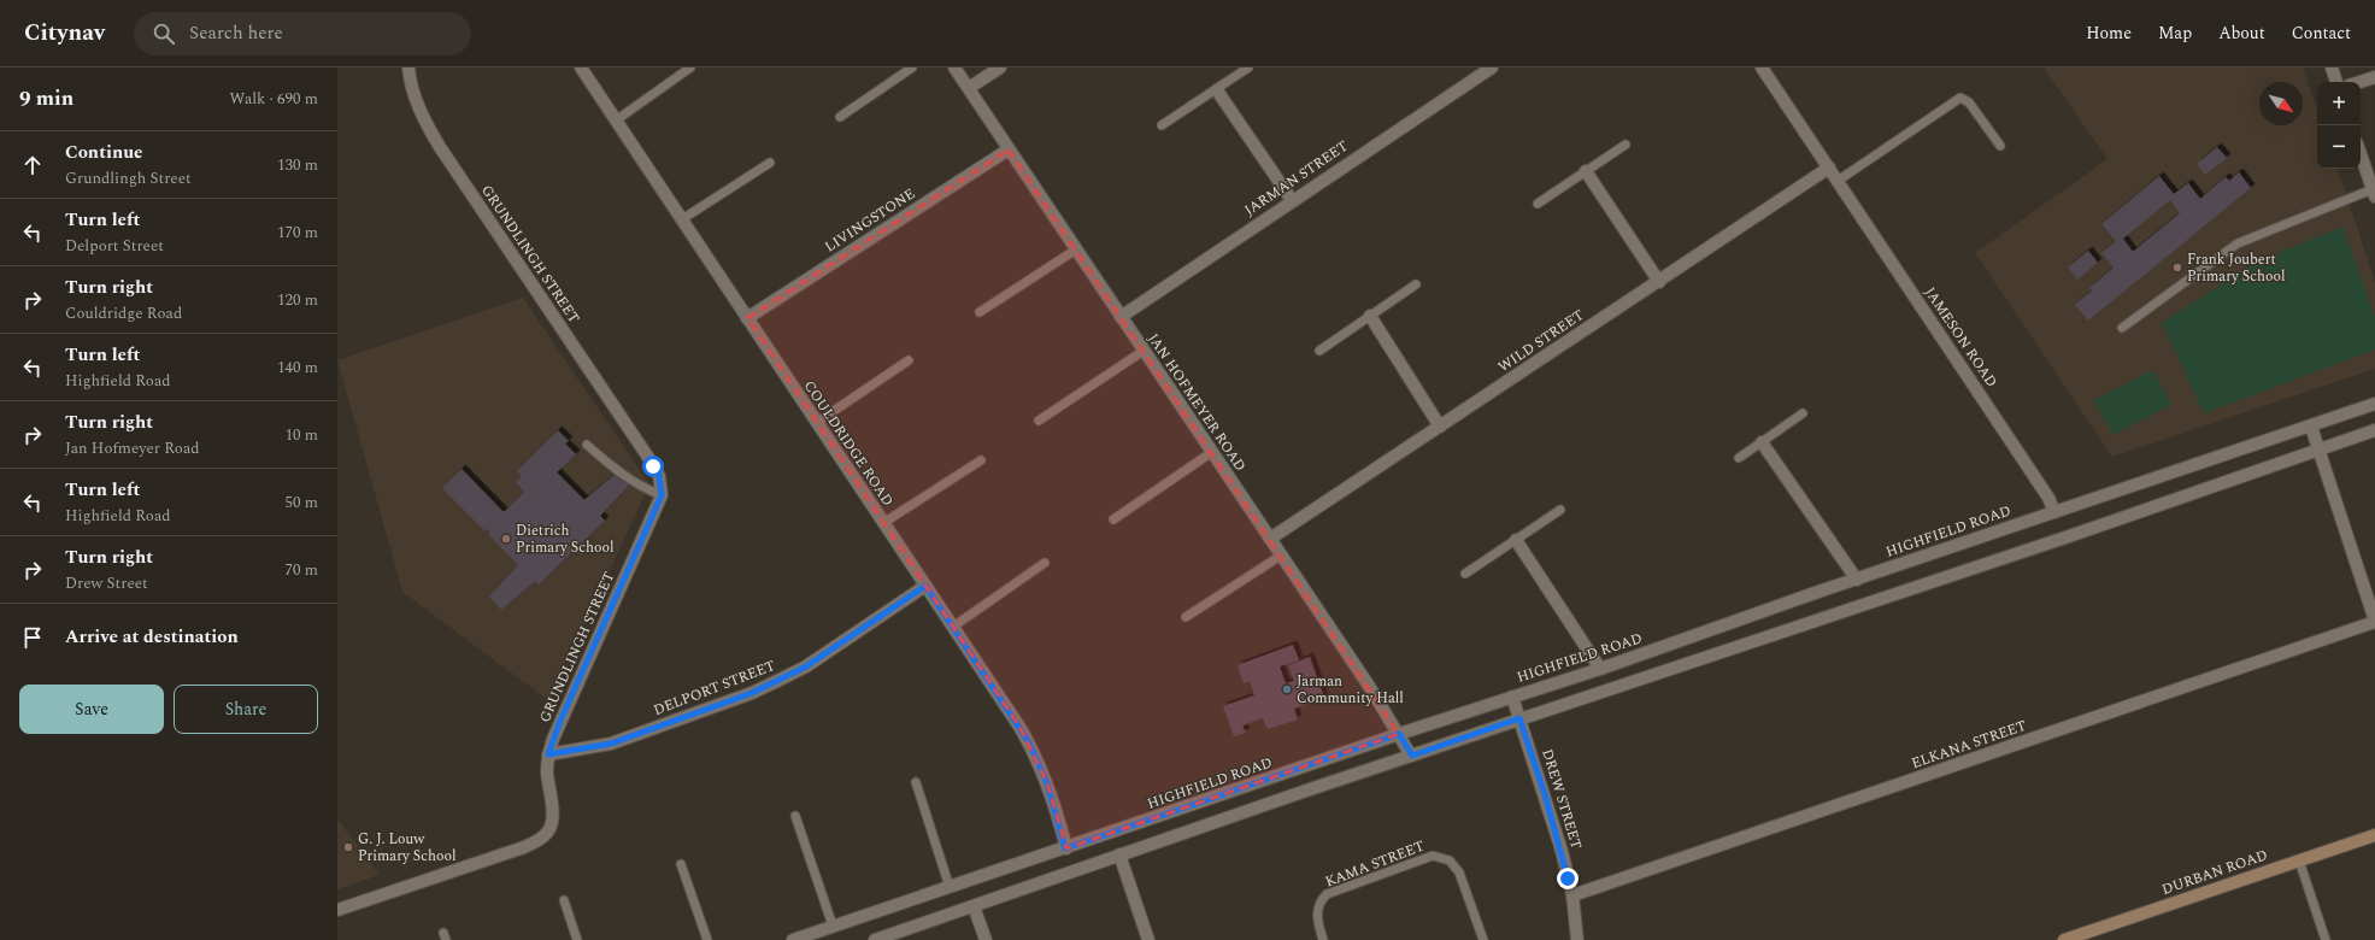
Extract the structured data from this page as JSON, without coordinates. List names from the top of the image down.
{
  "streets": {
    "street": [
      "JARMAN STREET",
      "LIVINGSTONE",
      "GRUNDLINGH STREET",
      "JAMESON ROAD",
      "WILD STREET",
      "JAN HOFMEYER ROAD",
      "COULDRIDGE ROAD",
      "HIGHFIELD ROAD",
      "DELPORT STREET",
      "ELKANA STREET",
      "DREW STREET",
      "DURBAN ROAD"
    ],
    "lane": ["KAMA STREET"]
  },
  "crossings": [
    ["JARMAN STREET", "JAN HOFMEYER ROAD"],
    ["LIVINGSTONE", "JAN HOFMEYER ROAD"],
    ["LIVINGSTONE", "COULDRIDGE ROAD"],
    ["GRUNDLINGH STREET", "DELPORT STREET"],
    ["JAMESON ROAD", "WILD STREET"],
    ["JAMESON ROAD", "HIGHFIELD ROAD"],
    ["WILD STREET", "JAN HOFMEYER ROAD"],
    ["JAN HOFMEYER ROAD", "HIGHFIELD ROAD"],
    ["COULDRIDGE ROAD", "HIGHFIELD ROAD"],
    ["COULDRIDGE ROAD", "DELPORT STREET"],
    ["HIGHFIELD ROAD", "DREW STREET"],
    ["ELKANA STREET", "DREW STREET"]
  ],
  "places": [
    "Frank Joubert Primary School",
    "Dietrich Primary School",
    "Jarman Community Hall",
    "G. J. Louw Primary School"
  ],
  "north": "bottom right",
  "page": {
    "header": "Citynav",
    "search": "Search here",
    "nav": [
      "Home",
      "Map",
      "About",
      "Contact"
    ],
    "heading": ["9 min", "Walk · 690 m"],
    "map_buttons": ["+", "−"],
    "list": [
      ["Continue", "Grundlingh Street", "130 m"],
      ["Turn left", "Delport Street", "170 m"],
      ["Turn right", "Couldridge Road", "120 m"],
      ["Turn left", "Highfield Road", "140 m"],
      ["Turn right", "Jan Hofmeyer Road", "10 m"],
      ["Turn left", "Highfield Road", "50 m"],
      ["Turn right", "Drew Street", "70 m"],
      "Arrive at destination"
    ],
    "buttons": ["Save", "Share"]
  }
}
